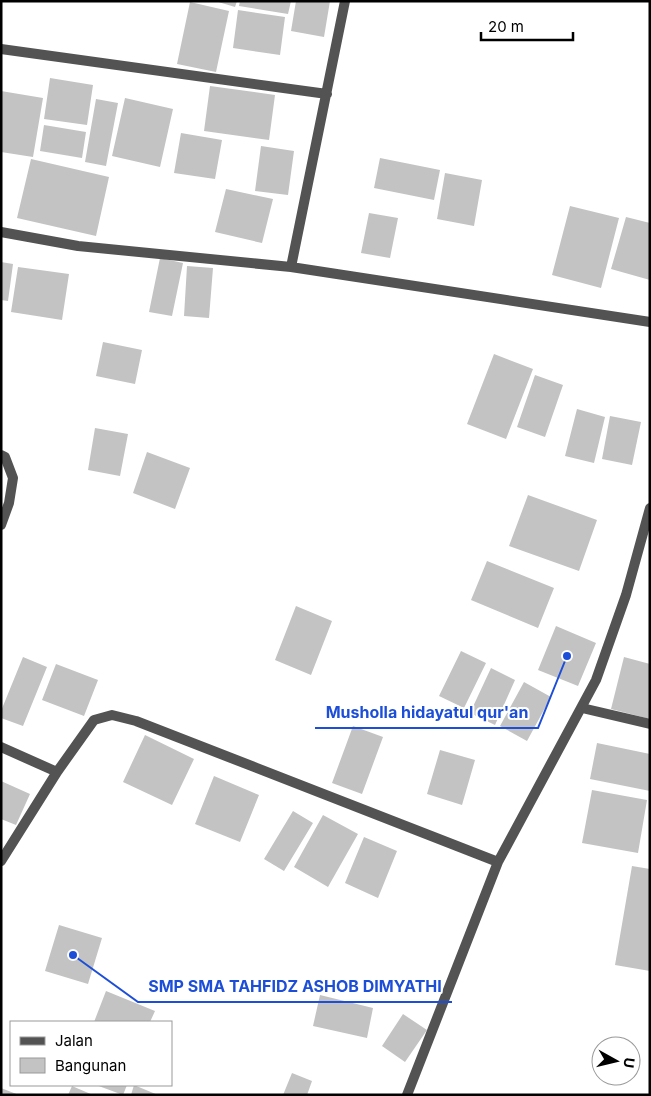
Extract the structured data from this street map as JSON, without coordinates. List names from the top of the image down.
{
  "places": ["Musholla hidayatul qur'an", "SMP SMA TAHFIDZ ASHOB DIMYATHI"],
  "legend": ["Jalan", "Bangunan"],
  "scale_bar": "20 m",
  "north": "right"
}
